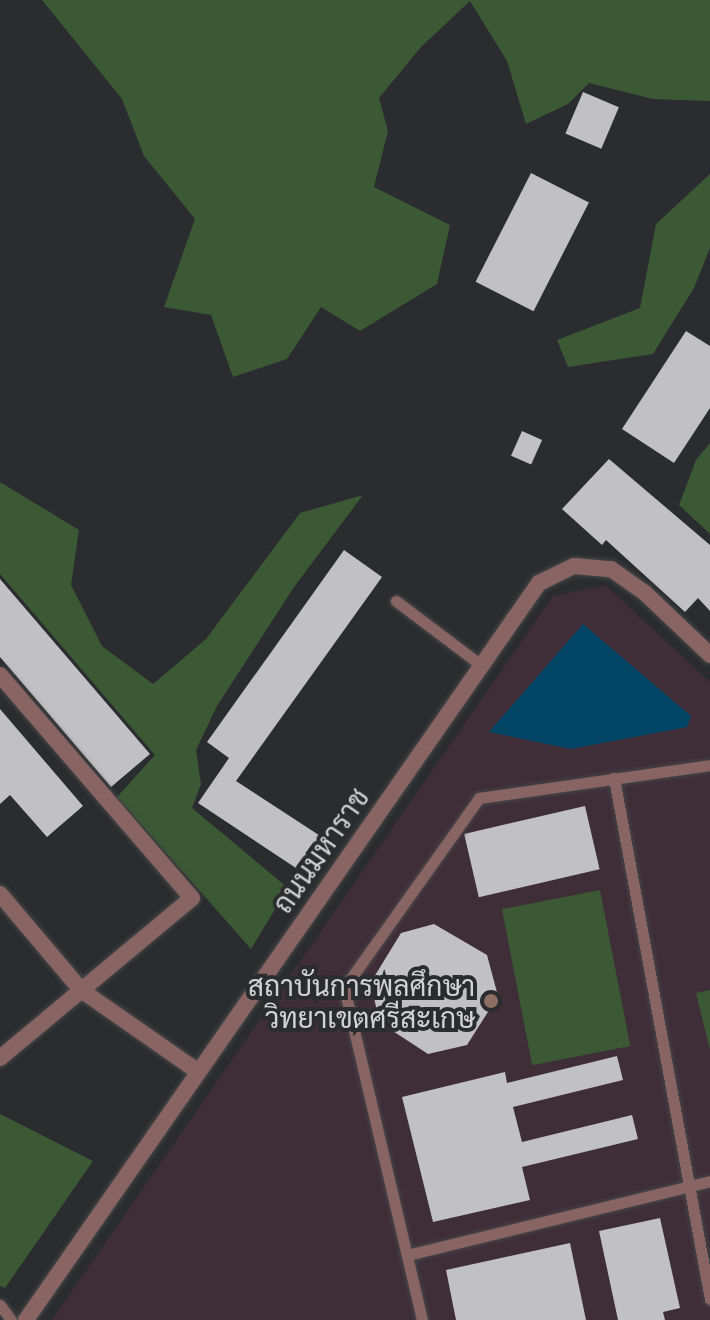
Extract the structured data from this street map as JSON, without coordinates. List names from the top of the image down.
{
  "streets": {
    "street": ["ถนนมหาราช"]
  },
  "places": ["สถาบันการพลศึกษา วิทยาเขตศรีสะเกษ"]
}
